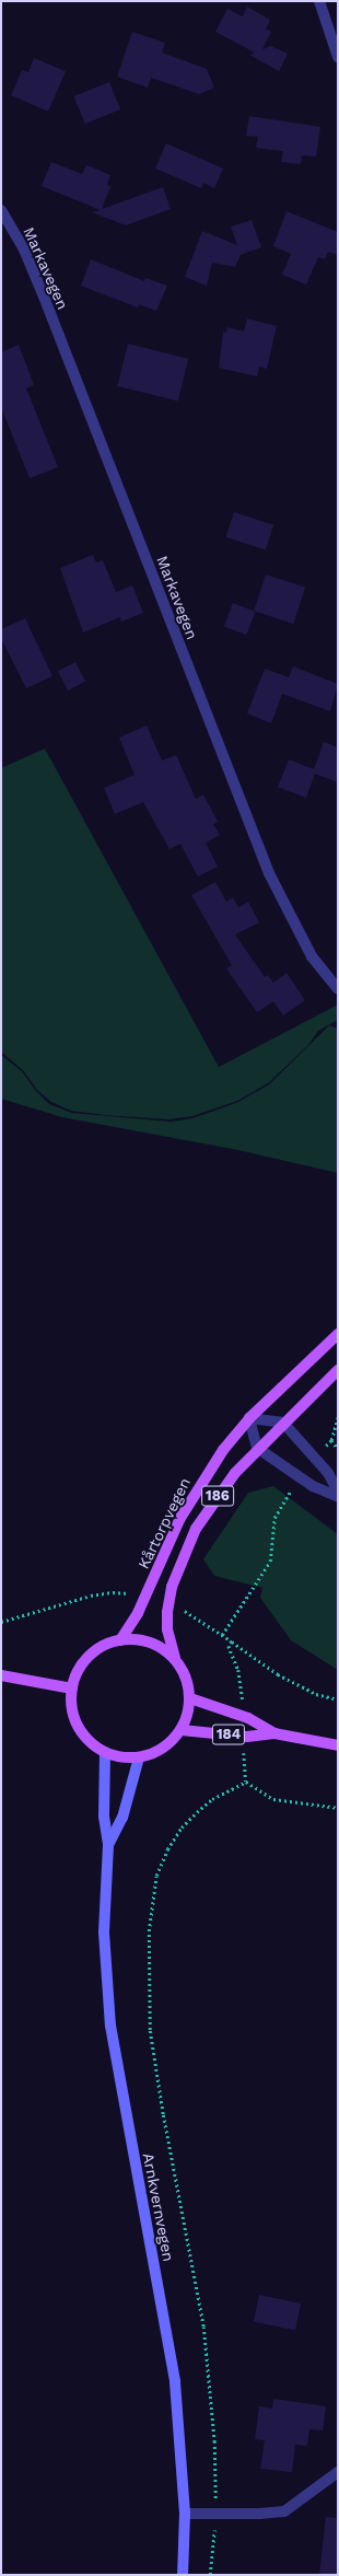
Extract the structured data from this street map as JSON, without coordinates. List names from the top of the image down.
{
  "streets": {
    "main road": [
      "186",
      "Kårtorpvegen",
      "184",
      "Arnkvernvegen"
    ],
    "street": ["Markavegen"]
  },
  "crossings": [
    ["Kårtorpvegen", "184"]
  ]
}
